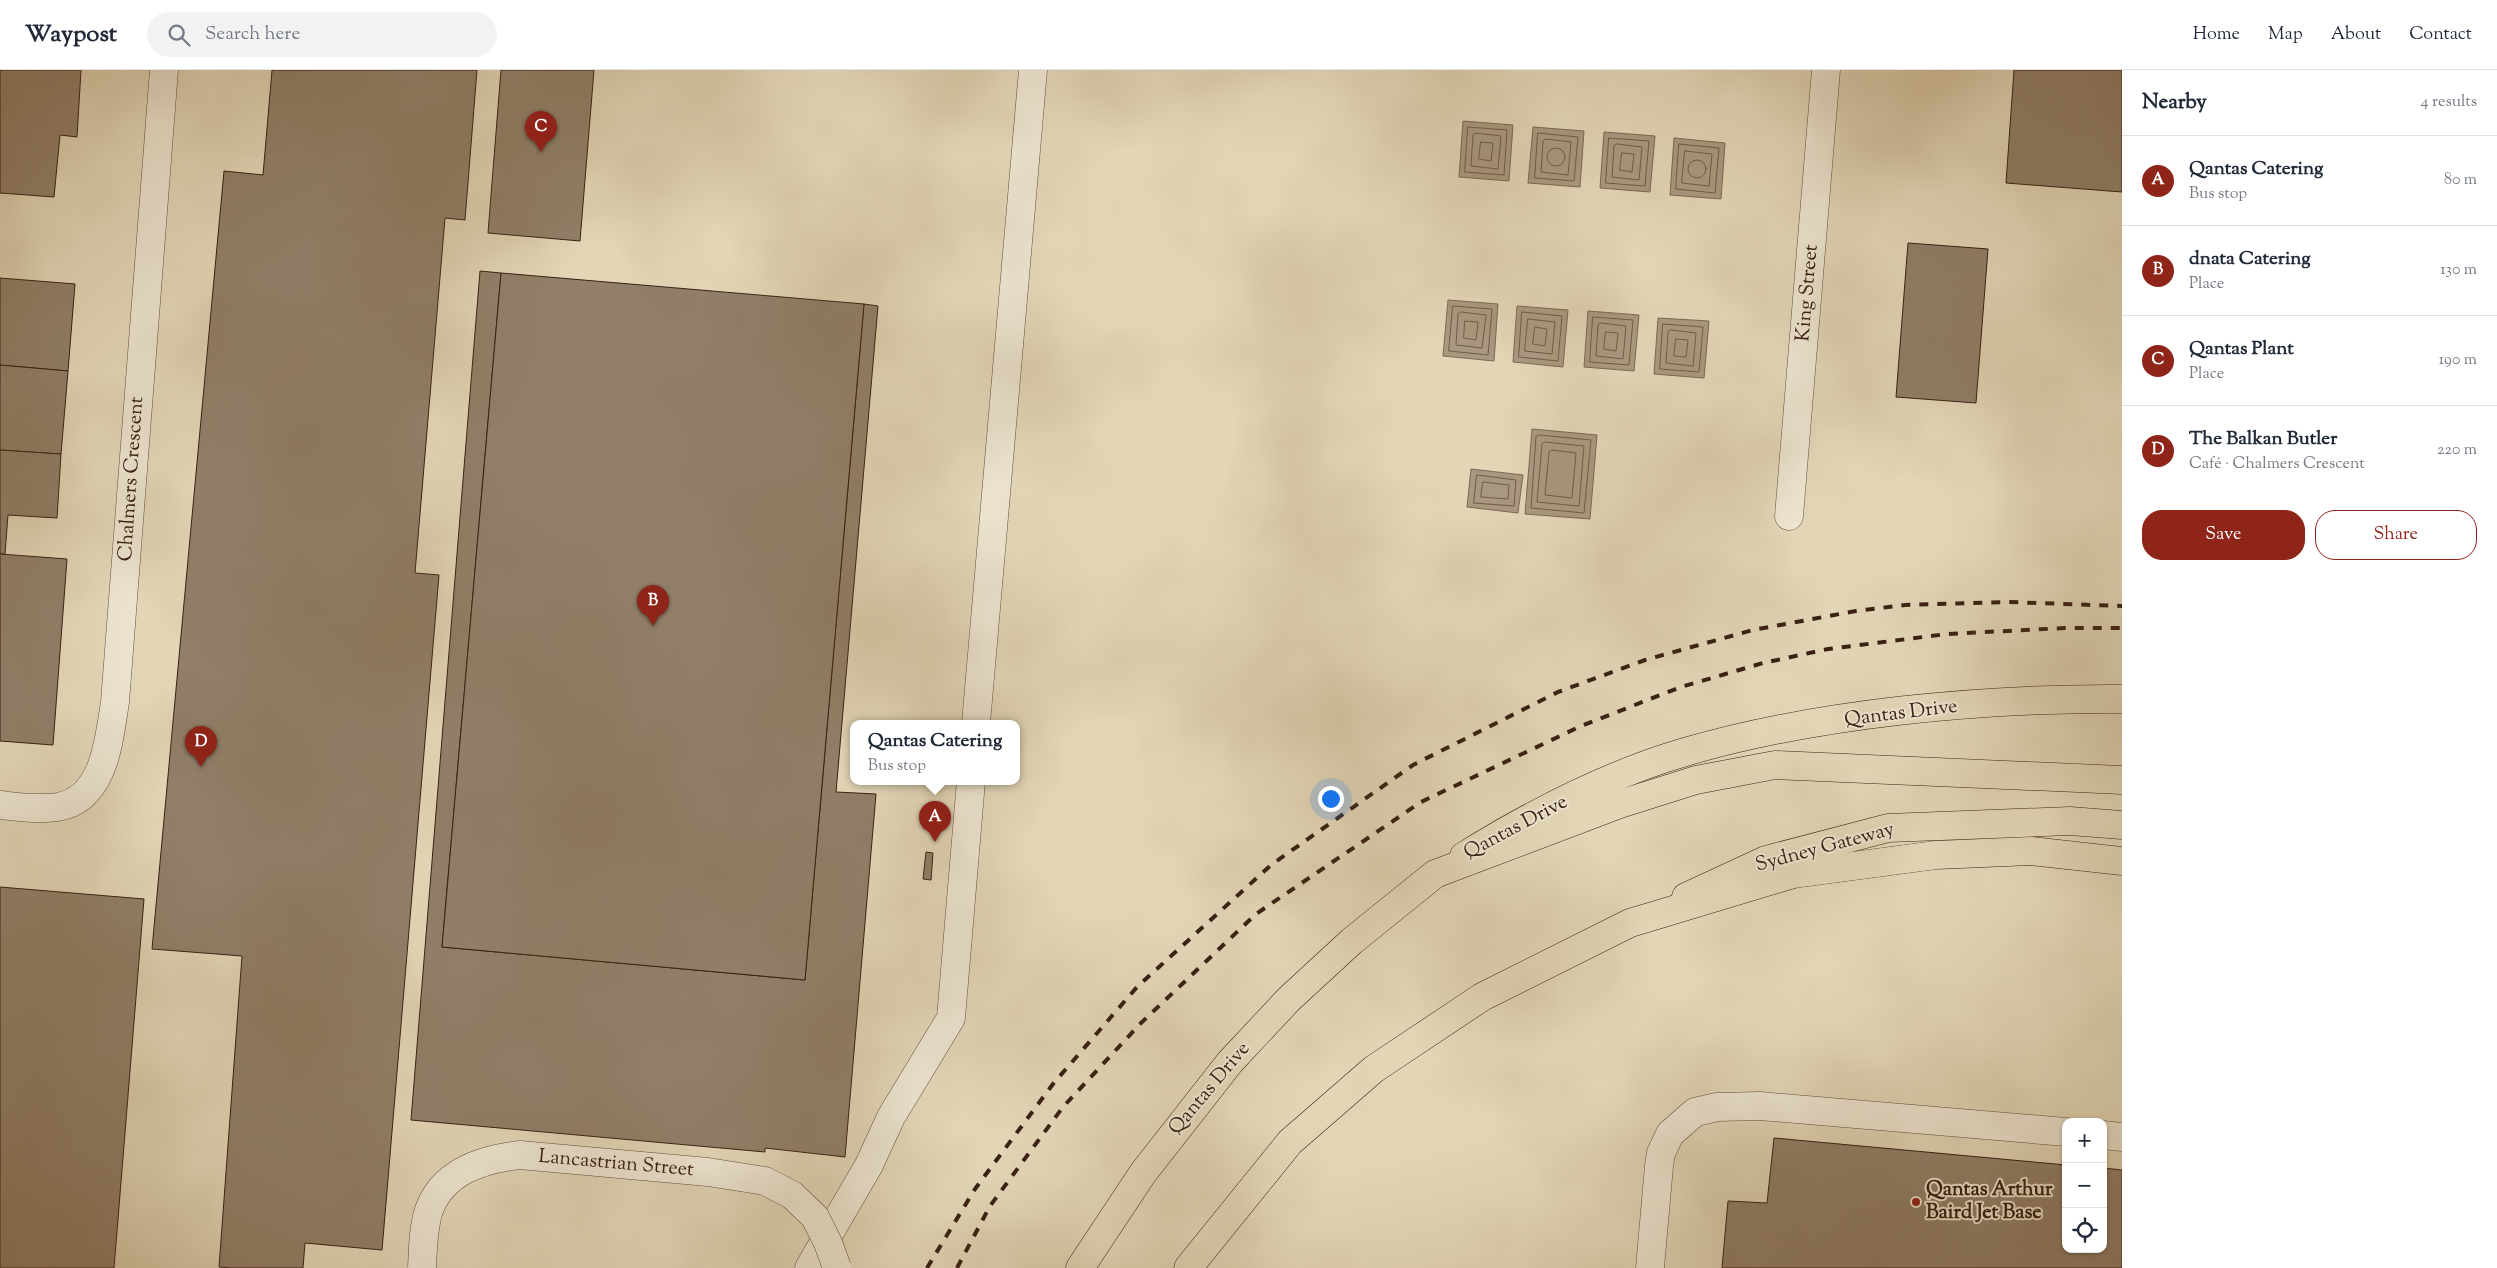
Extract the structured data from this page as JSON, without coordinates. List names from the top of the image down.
{
  "streets": {
    "main road": ["Qantas Drive", "Sydney Gateway"],
    "street": ["King Street", "Chalmers Crescent", "Lancastrian Street"]
  },
  "places": ["Qantas Arthur Baird Jet Base"],
  "page": {
    "header": "Waypost",
    "search": "Search here",
    "nav": [
      "Home",
      "Map",
      "About",
      "Contact"
    ],
    "heading": ["Nearby", "4 results"],
    "pins": [
      "C",
      "B",
      "D",
      "A"
    ],
    "list": [
      {
        "mark": "A",
        "name": "Qantas Catering",
        "note": "Bus stop",
        "value": "80 m"
      },
      {
        "mark": "B",
        "name": "dnata Catering",
        "note": "Place",
        "value": "130 m"
      },
      {
        "mark": "C",
        "name": "Qantas Plant",
        "note": "Place",
        "value": "190 m"
      },
      {
        "mark": "D",
        "name": "The Balkan Butler",
        "note": "Café · Chalmers Crescent",
        "value": "220 m"
      }
    ],
    "buttons": ["Save", "Share"],
    "popup": ["Qantas Catering", "Bus stop"],
    "map_buttons": ["+", "−"]
  }
}
